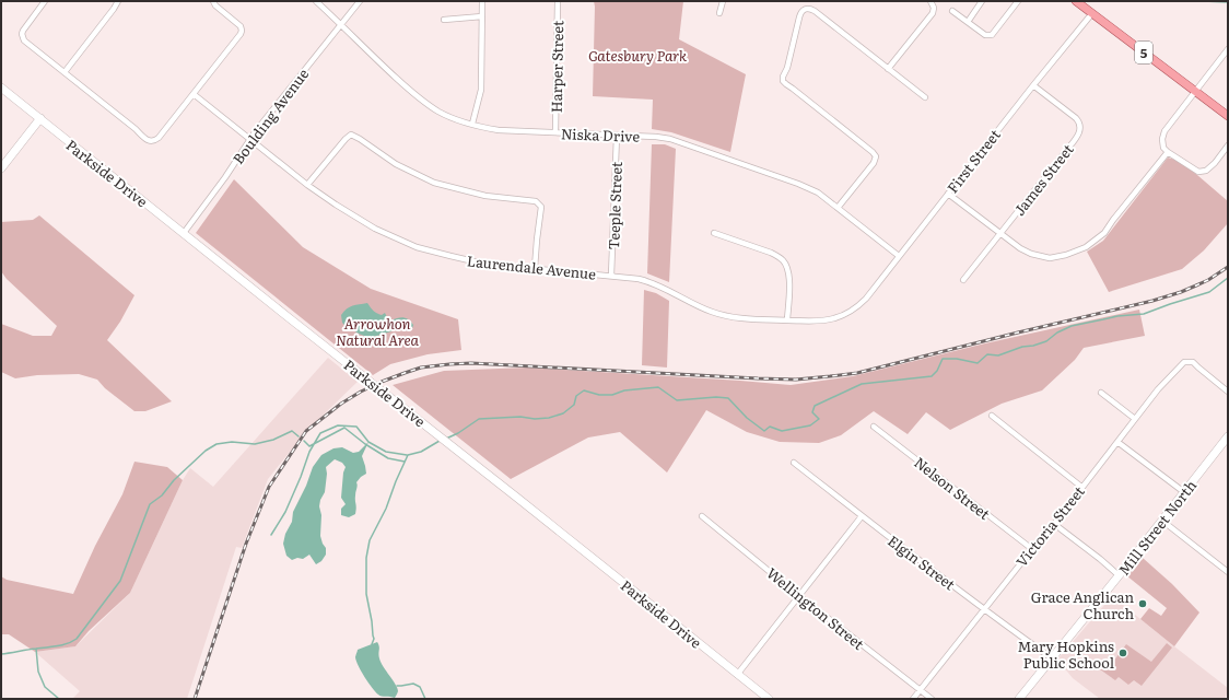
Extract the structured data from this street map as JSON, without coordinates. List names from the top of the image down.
{
  "streets": {
    "main road": ["5", "Parkside Drive", "Mill Street North"],
    "street": [
      "Harper Street",
      "Boulding Avenue",
      "Niska Drive",
      "First Street",
      "James Street",
      "Teeple Street",
      "Laurendale Avenue",
      "Nelson Street",
      "Victoria Street",
      "Elgin Street",
      "Wellington Street"
    ]
  },
  "crossings": [
    ["5", "First Street"],
    ["Harper Street", "Niska Drive"],
    ["Boulding Avenue", "Niska Drive"],
    ["Boulding Avenue", "Parkside Drive"],
    ["Boulding Avenue", "Laurendale Avenue"],
    ["Niska Drive", "First Street"],
    ["Niska Drive", "Teeple Street"],
    ["First Street", "James Street"],
    ["First Street", "Laurendale Avenue"],
    ["Teeple Street", "Laurendale Avenue"],
    ["Nelson Street", "Victoria Street"],
    ["Victoria Street", "Elgin Street"],
    ["Victoria Street", "Wellington Street"],
    ["Mill Street North", "Elgin Street"]
  ],
  "parks": ["Gatesbury Park", "Arrowhon Natural Area"],
  "places": ["Grace Anglican Church", "Mary Hopkins Public School"]
}
